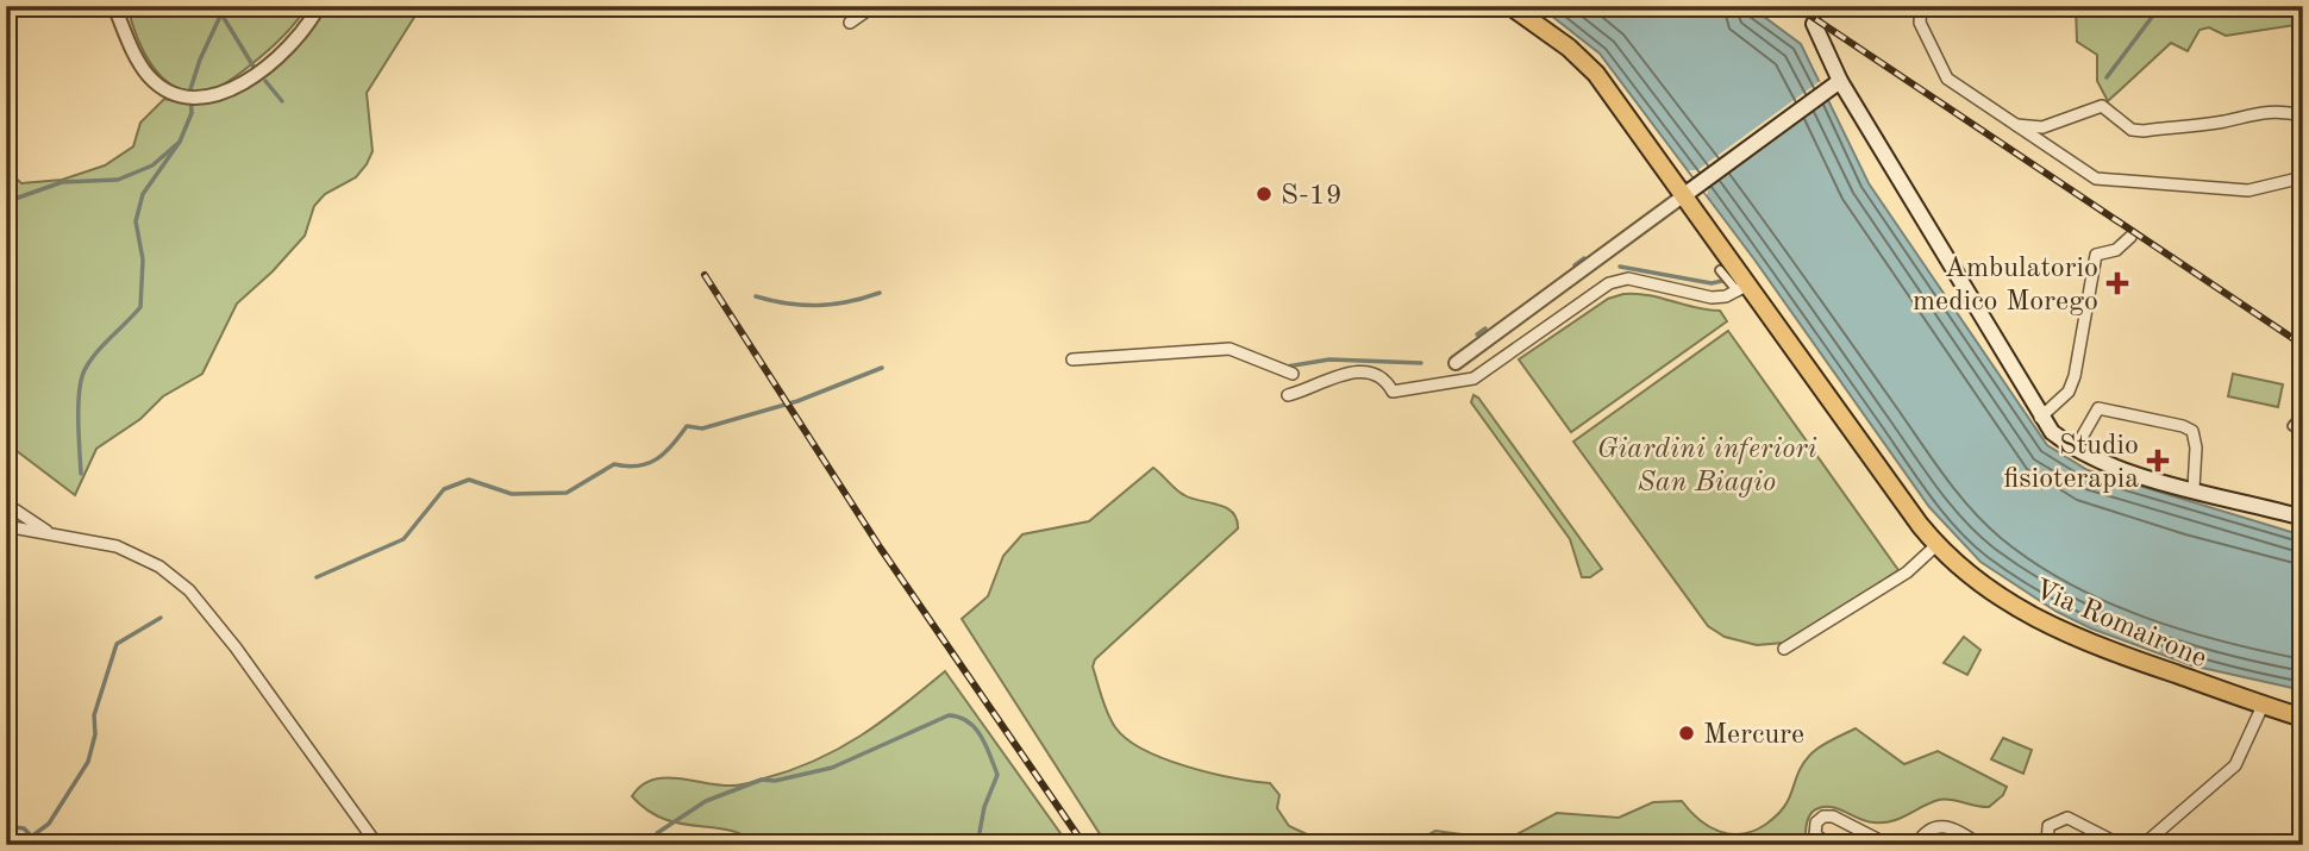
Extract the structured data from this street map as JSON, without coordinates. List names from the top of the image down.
{
  "streets": {
    "main road": ["Via Romairone"]
  },
  "parks": ["Giardini inferiori San Biagio"],
  "places": {
    "other": ["S-19", "Mercure"],
    "health": ["Ambulatorio medico Morego", "Studio fisioterapia"]
  }
}
